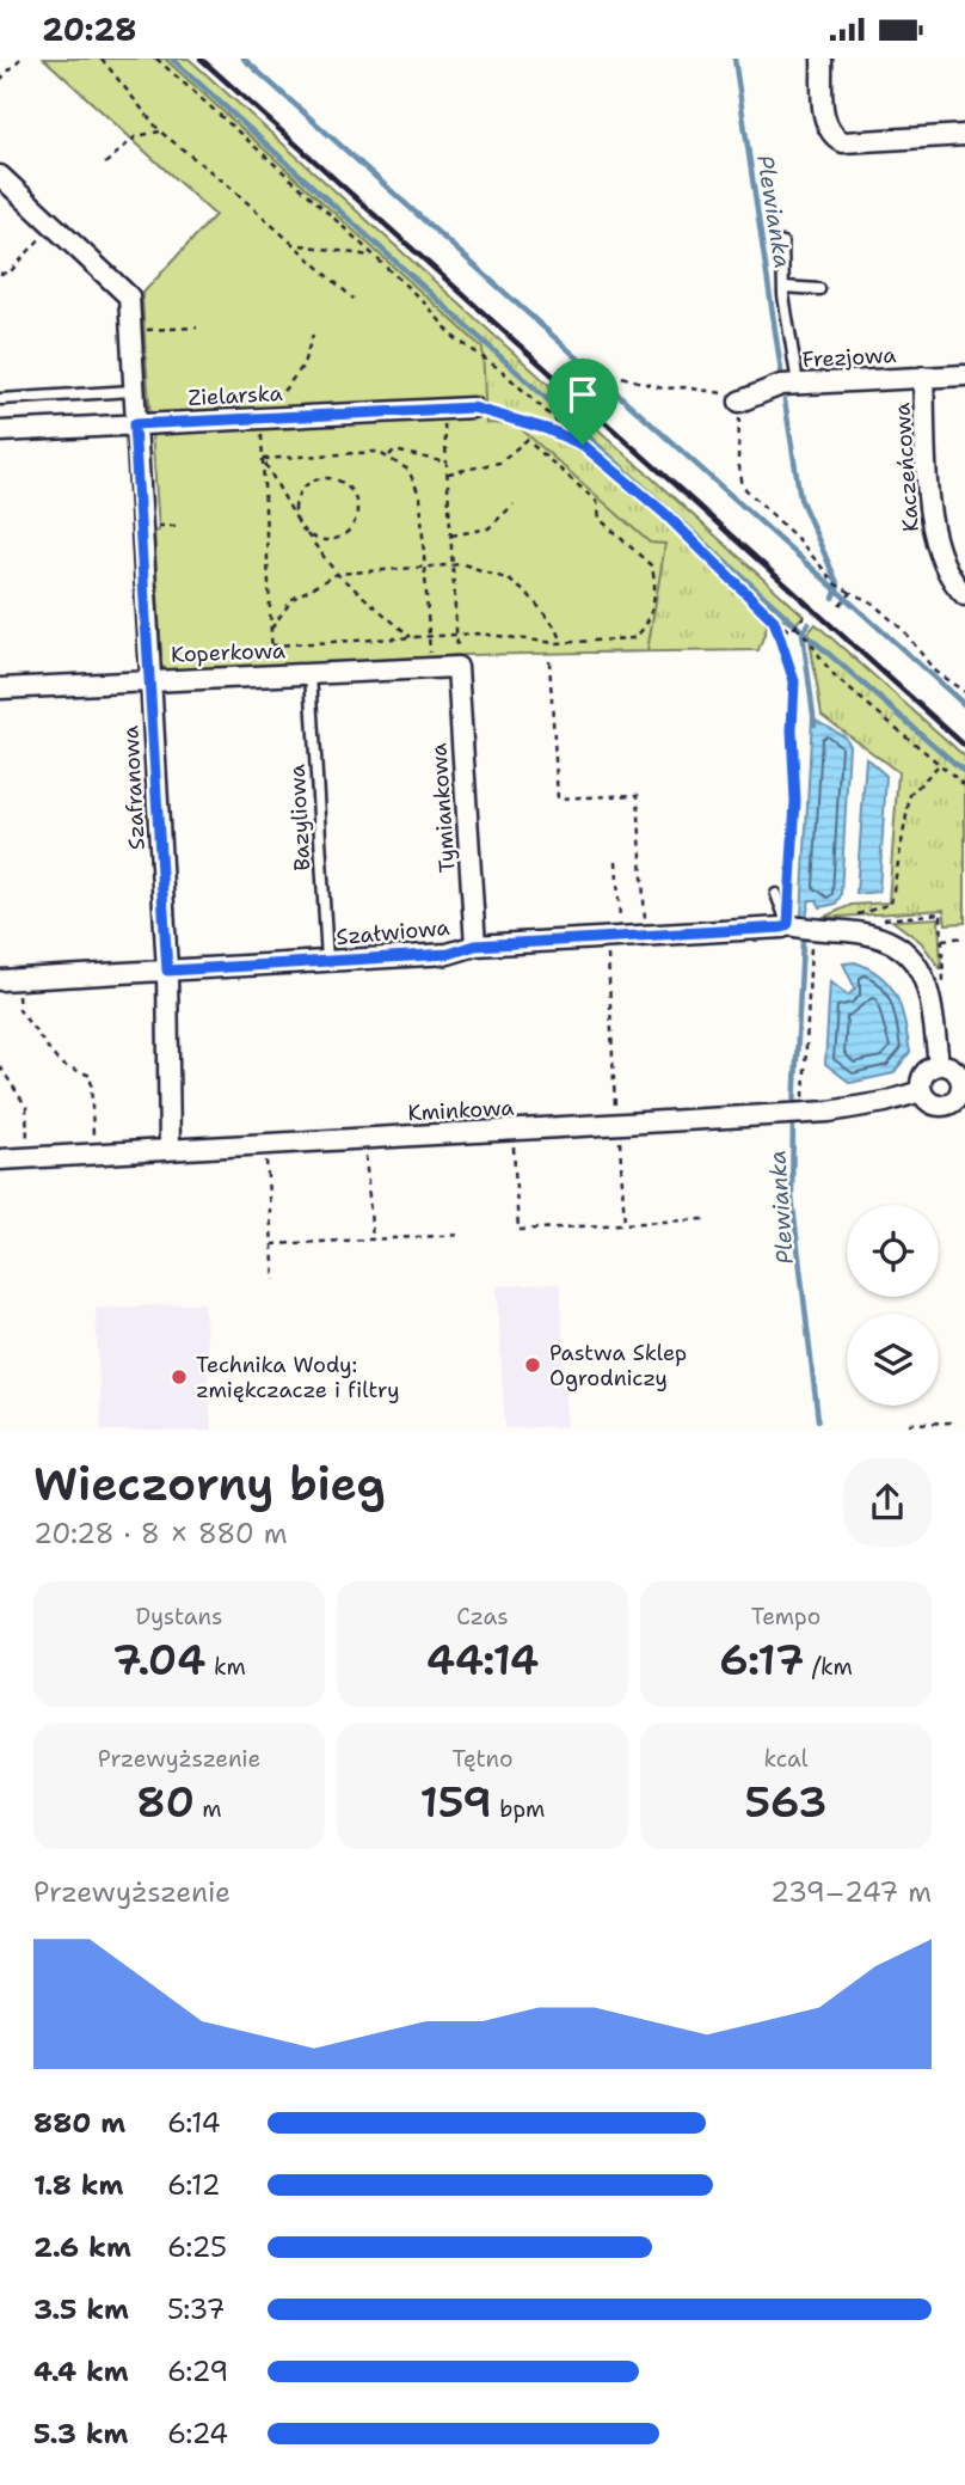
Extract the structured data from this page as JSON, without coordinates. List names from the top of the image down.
{
  "streets": {
    "street": [
      "Frezjowa",
      "Zielarska",
      "Kaczeńcowa",
      "Koperkowa",
      "Szafranowa",
      "Tymiankowa",
      "Szałwiowa",
      "Kminkowa"
    ],
    "lane": ["Bazyliowa"]
  },
  "crossings": [
    ["Frezjowa", "Kaczeńcowa"],
    ["Zielarska", "Szafranowa"],
    ["Koperkowa", "Szafranowa"],
    ["Koperkowa", "Tymiankowa"],
    ["Koperkowa", "Bazyliowa"],
    ["Szafranowa", "Szałwiowa"],
    ["Szafranowa", "Kminkowa"],
    ["Tymiankowa", "Szałwiowa"],
    ["Bazyliowa", "Szałwiowa"]
  ],
  "water": ["Plewianka"],
  "places": ["Pastwa Sklep Ogrodniczy", "Technika Wody: zmiękczacze i filtry"],
  "page": {
    "status": "20:28",
    "heading": ["Wieczorny bieg", "20:28 · 8 × 880 m"],
    "stats": [
      ["Dystans", "7.04 km"],
      ["Czas", "44:14"],
      ["Tempo", "6:17 /km"],
      ["Przewyższenie", "80 m"],
      ["Tętno", "159 bpm"],
      ["kcal", "563"]
    ],
    "chart": ["Przewyższenie", "239–247 m"],
    "list": [
      {
        "name": "880 m",
        "note": "6:14"
      },
      {
        "name": "1.8 km",
        "note": "6:12"
      },
      {
        "name": "2.6 km",
        "note": "6:25"
      },
      {
        "name": "3.5 km",
        "note": "5:37"
      },
      {
        "name": "4.4 km",
        "note": "6:29"
      },
      {
        "name": "5.3 km",
        "note": "6:24"
      }
    ]
  }
}
